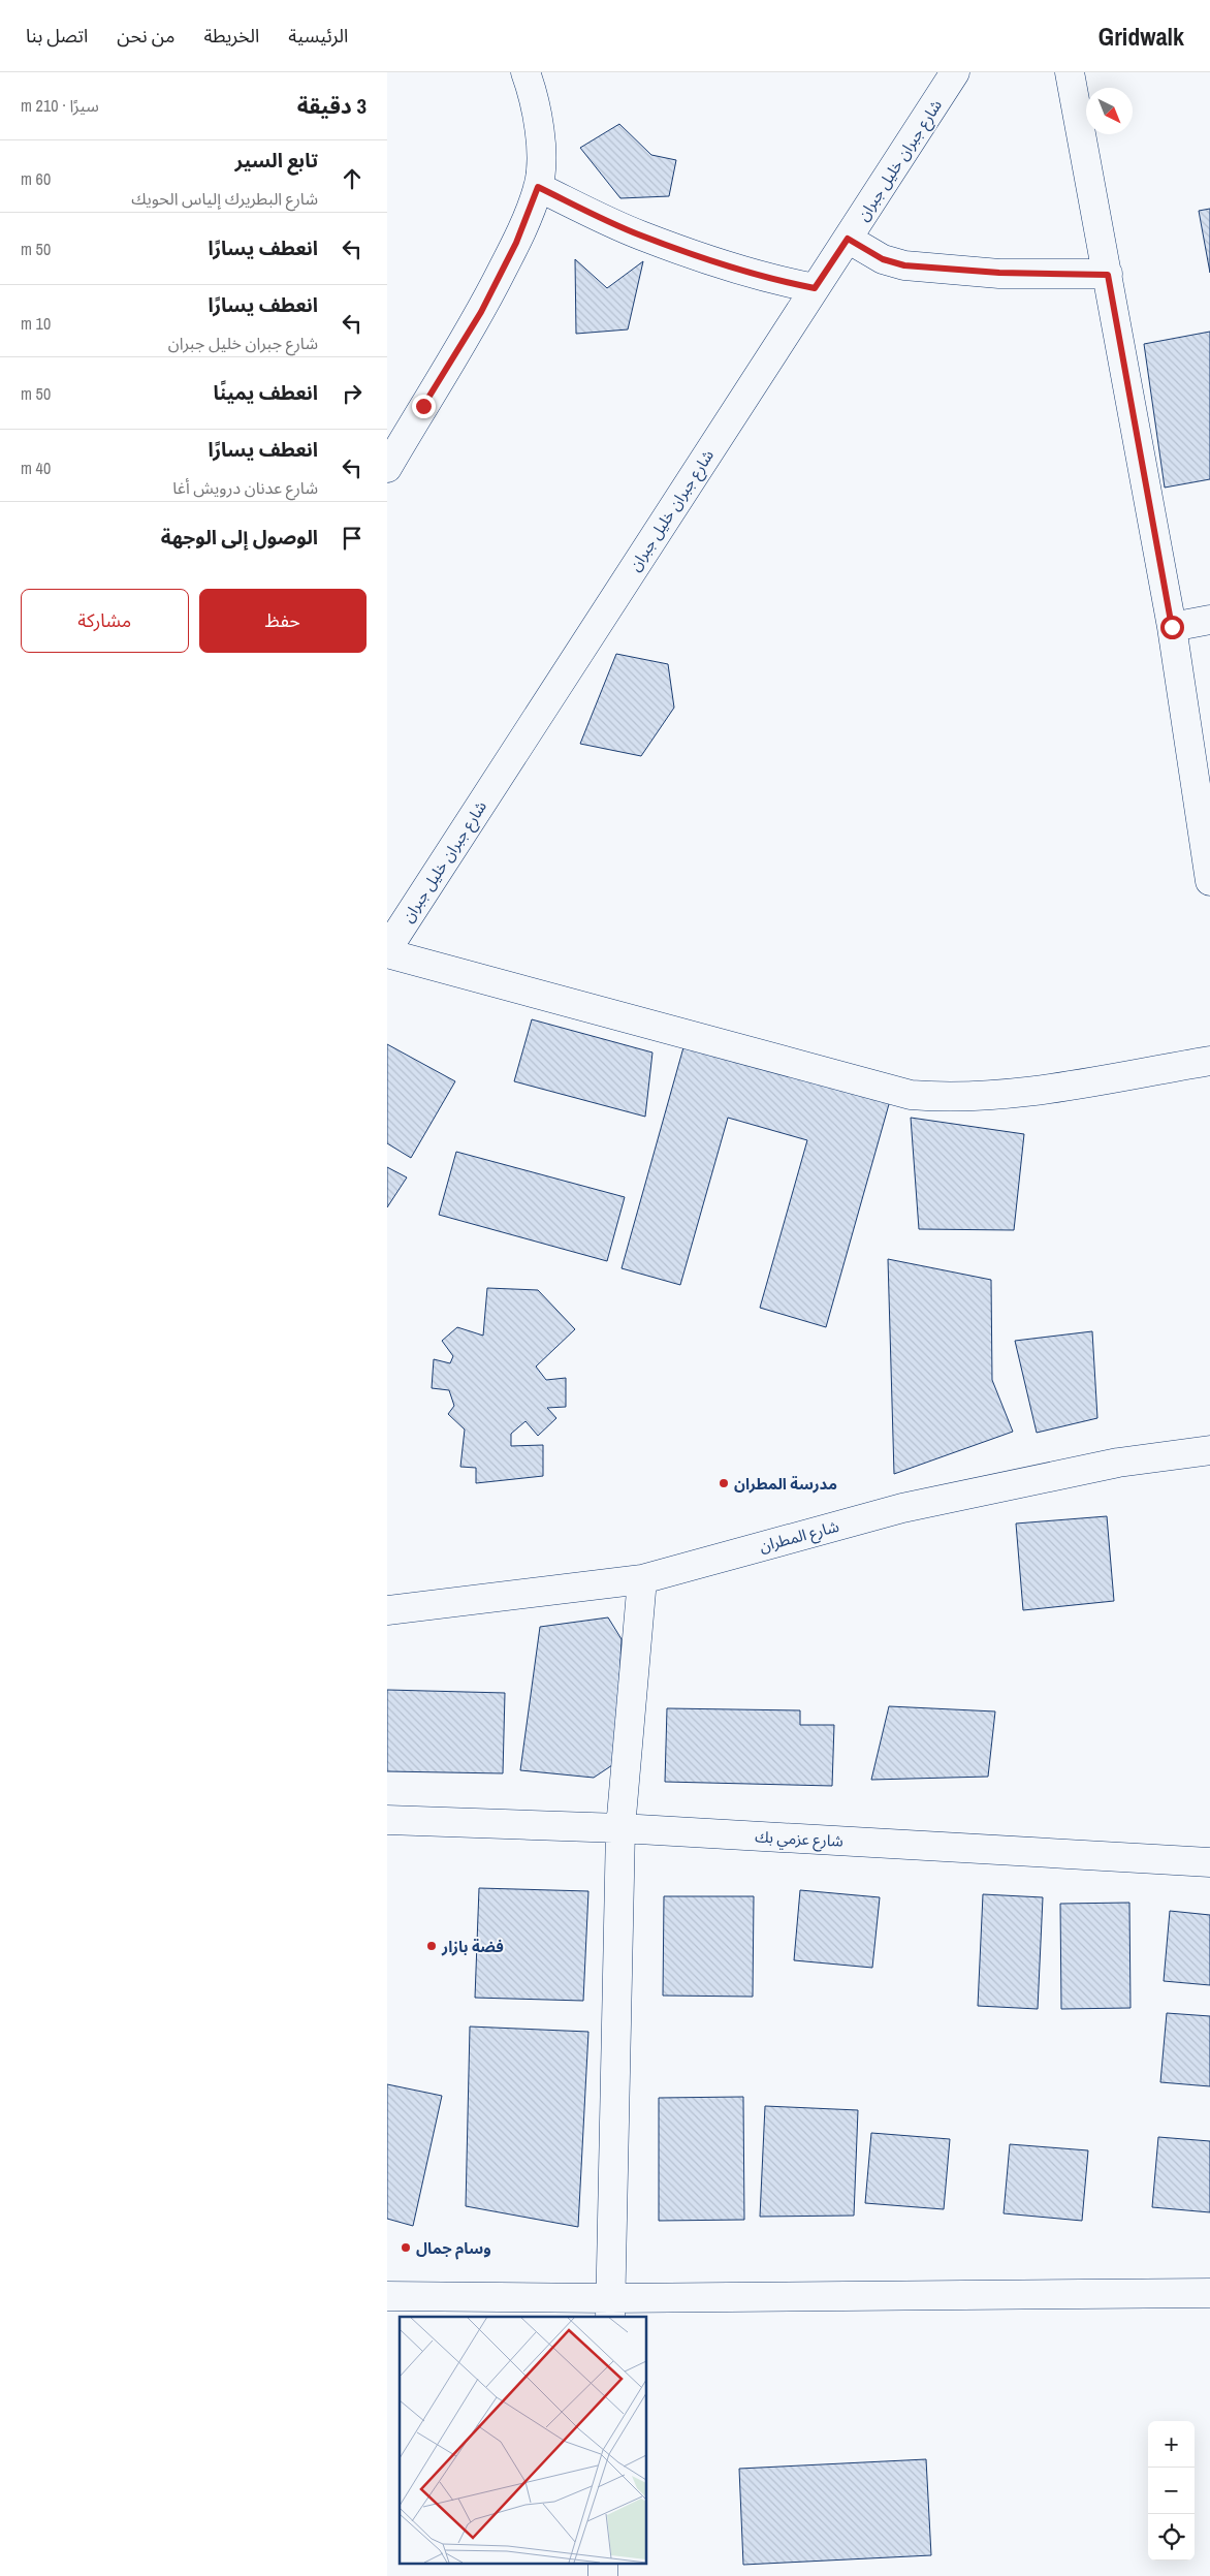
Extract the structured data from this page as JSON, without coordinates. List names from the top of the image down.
{
  "streets": {
    "street": ["شارع جبران خليل جبران", "شارع المطران", "شارع عزمي بك"]
  },
  "places": ["مدرسة المطران", "فضة بازار", "وسام جمال"],
  "north": "bottom right",
  "page": {
    "header": "Gridwalk",
    "nav": [
      "الرئيسية",
      "الخريطة",
      "من نحن",
      "اتصل بنا"
    ],
    "heading": ["3 دقيقة", "سيرًا · 210 m"],
    "list": [
      ["تابع السير", "شارع البطريرك إلياس الحويك", "60 m"],
      ["انعطف يسارًا", "50 m"],
      ["انعطف يسارًا", "شارع جبران خليل جبران", "10 m"],
      ["انعطف يمينًا", "50 m"],
      ["انعطف يسارًا", "شارع عدنان درويش أغا", "40 m"],
      "الوصول إلى الوجهة"
    ],
    "buttons": ["حفظ", "مشاركة"],
    "map_buttons": ["+", "−"]
  }
}
